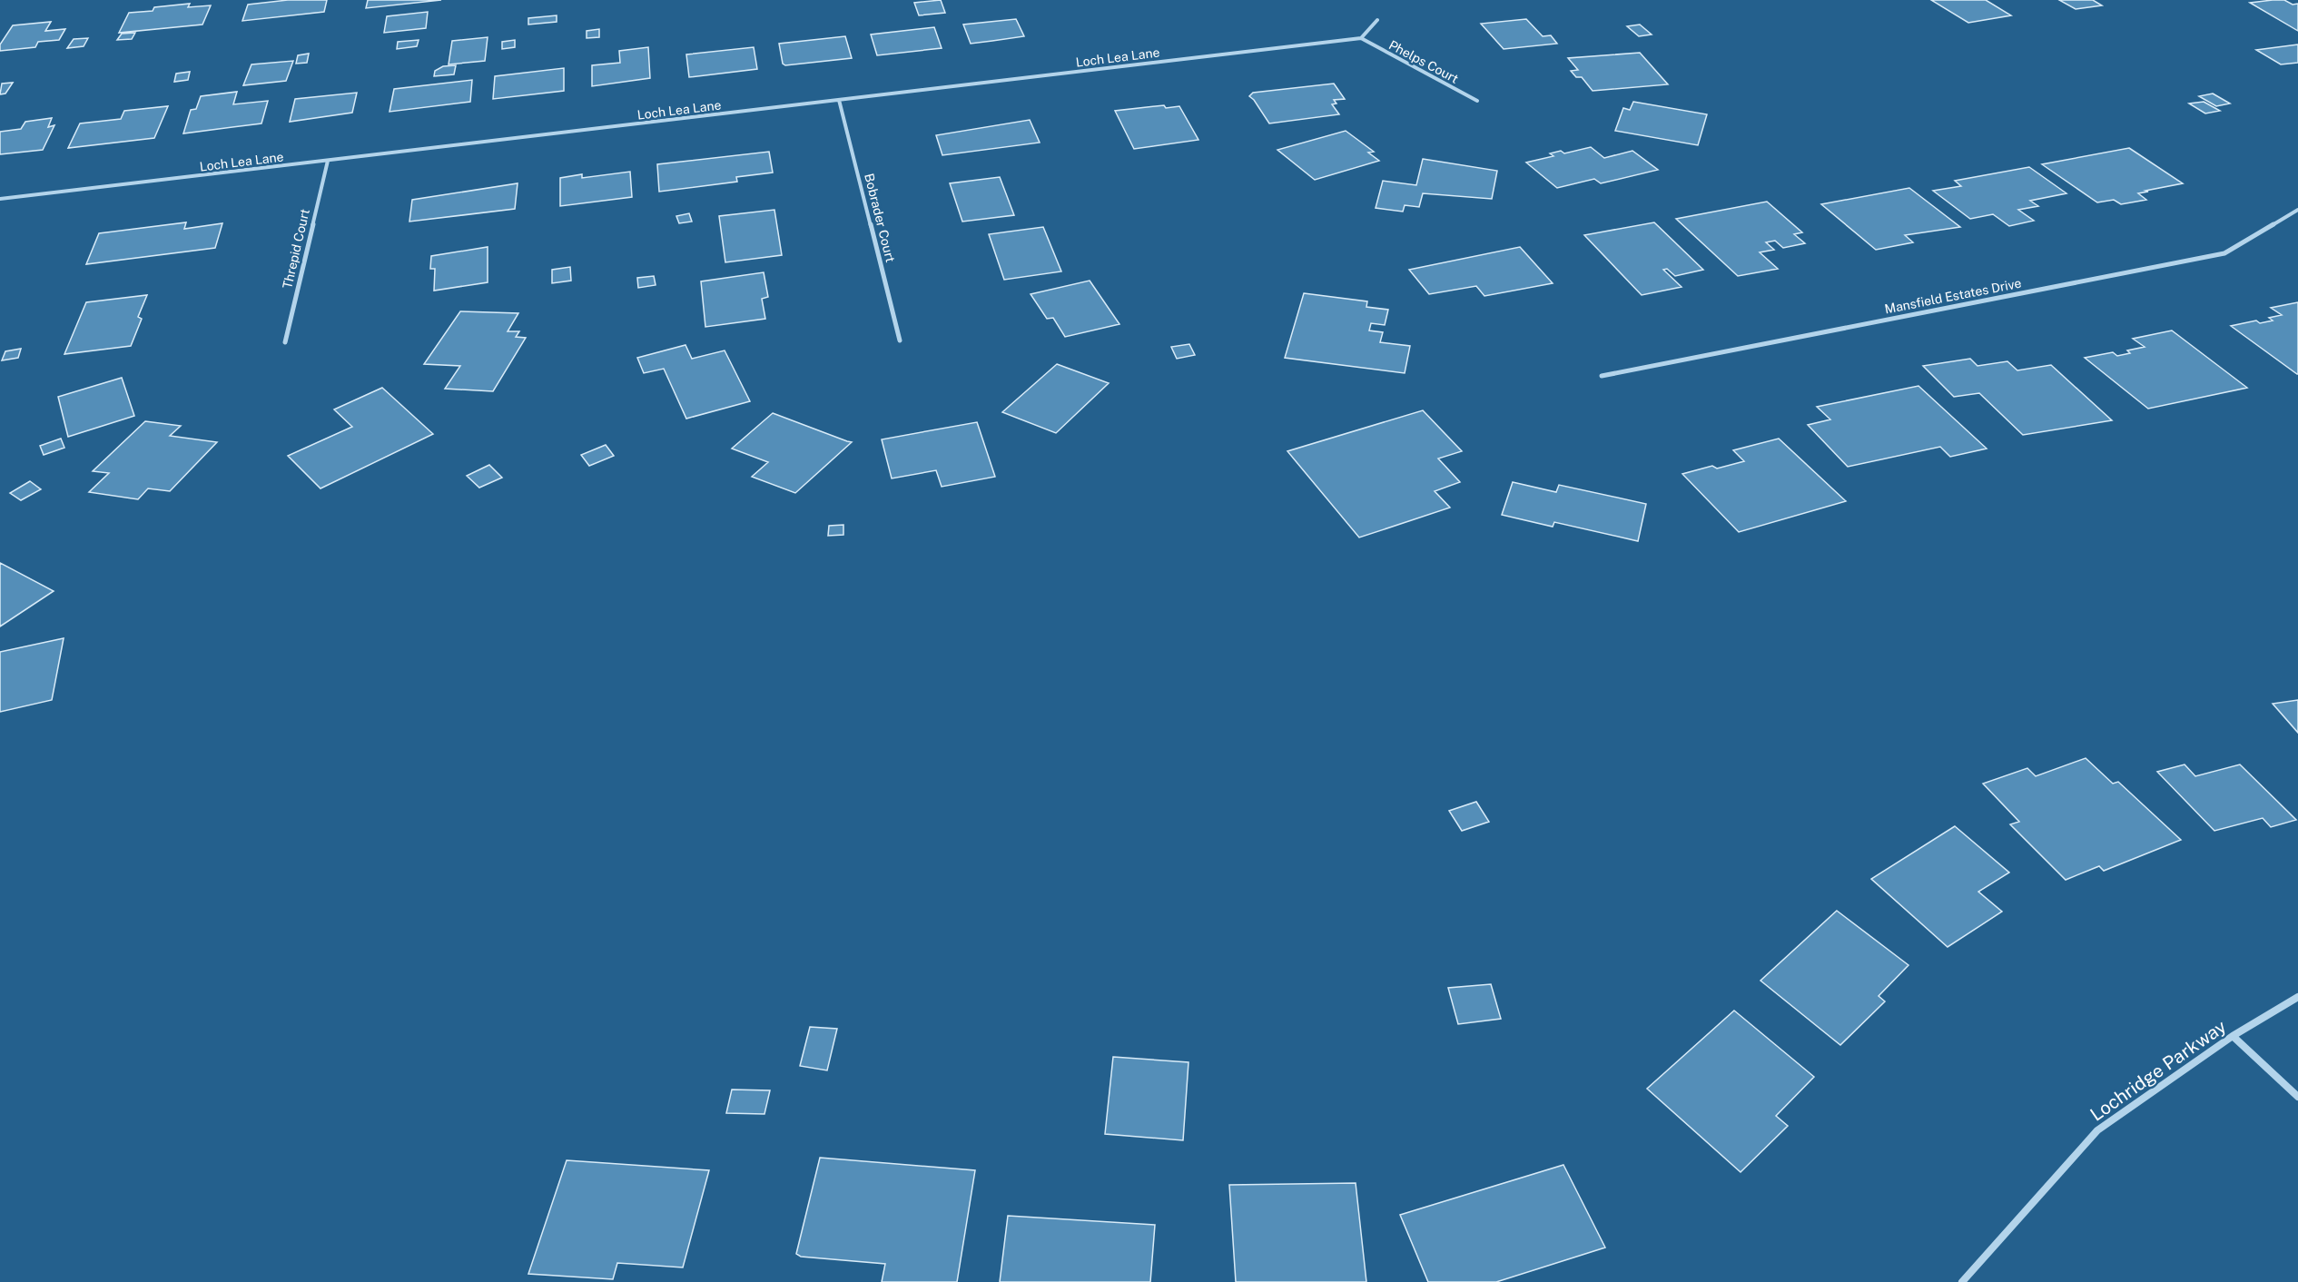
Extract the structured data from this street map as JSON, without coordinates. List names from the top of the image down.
{
  "streets": {
    "street": [
      "Loch Lea Lane",
      "Phelps Court",
      "Bobrader Court",
      "Threpid Court",
      "Mansfield Estates Drive",
      "Lochridge Parkway"
    ]
  },
  "crossings": [
    ["Loch Lea Lane", "Phelps Court"],
    ["Loch Lea Lane", "Bobrader Court"],
    ["Loch Lea Lane", "Threpid Court"]
  ]
}
